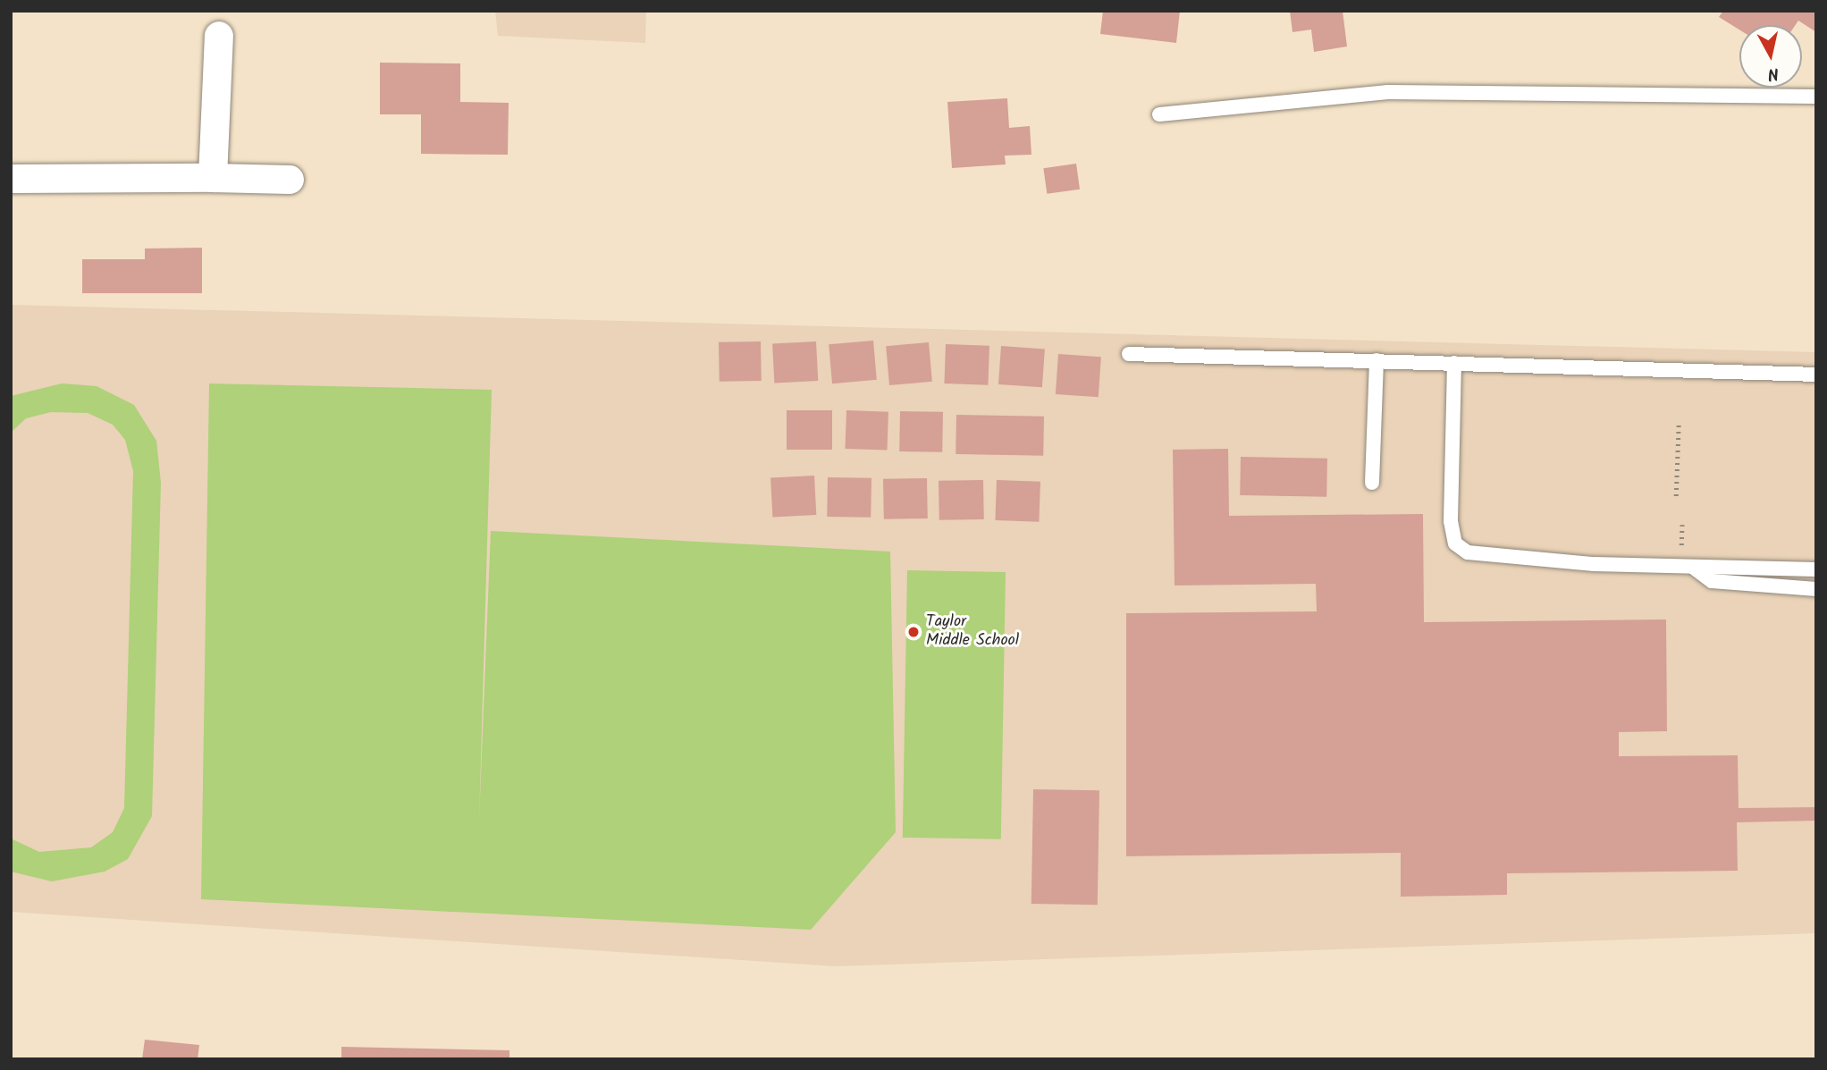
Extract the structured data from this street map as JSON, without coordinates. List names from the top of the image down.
{
  "places": ["Taylor Middle School"],
  "north": "bottom"
}
